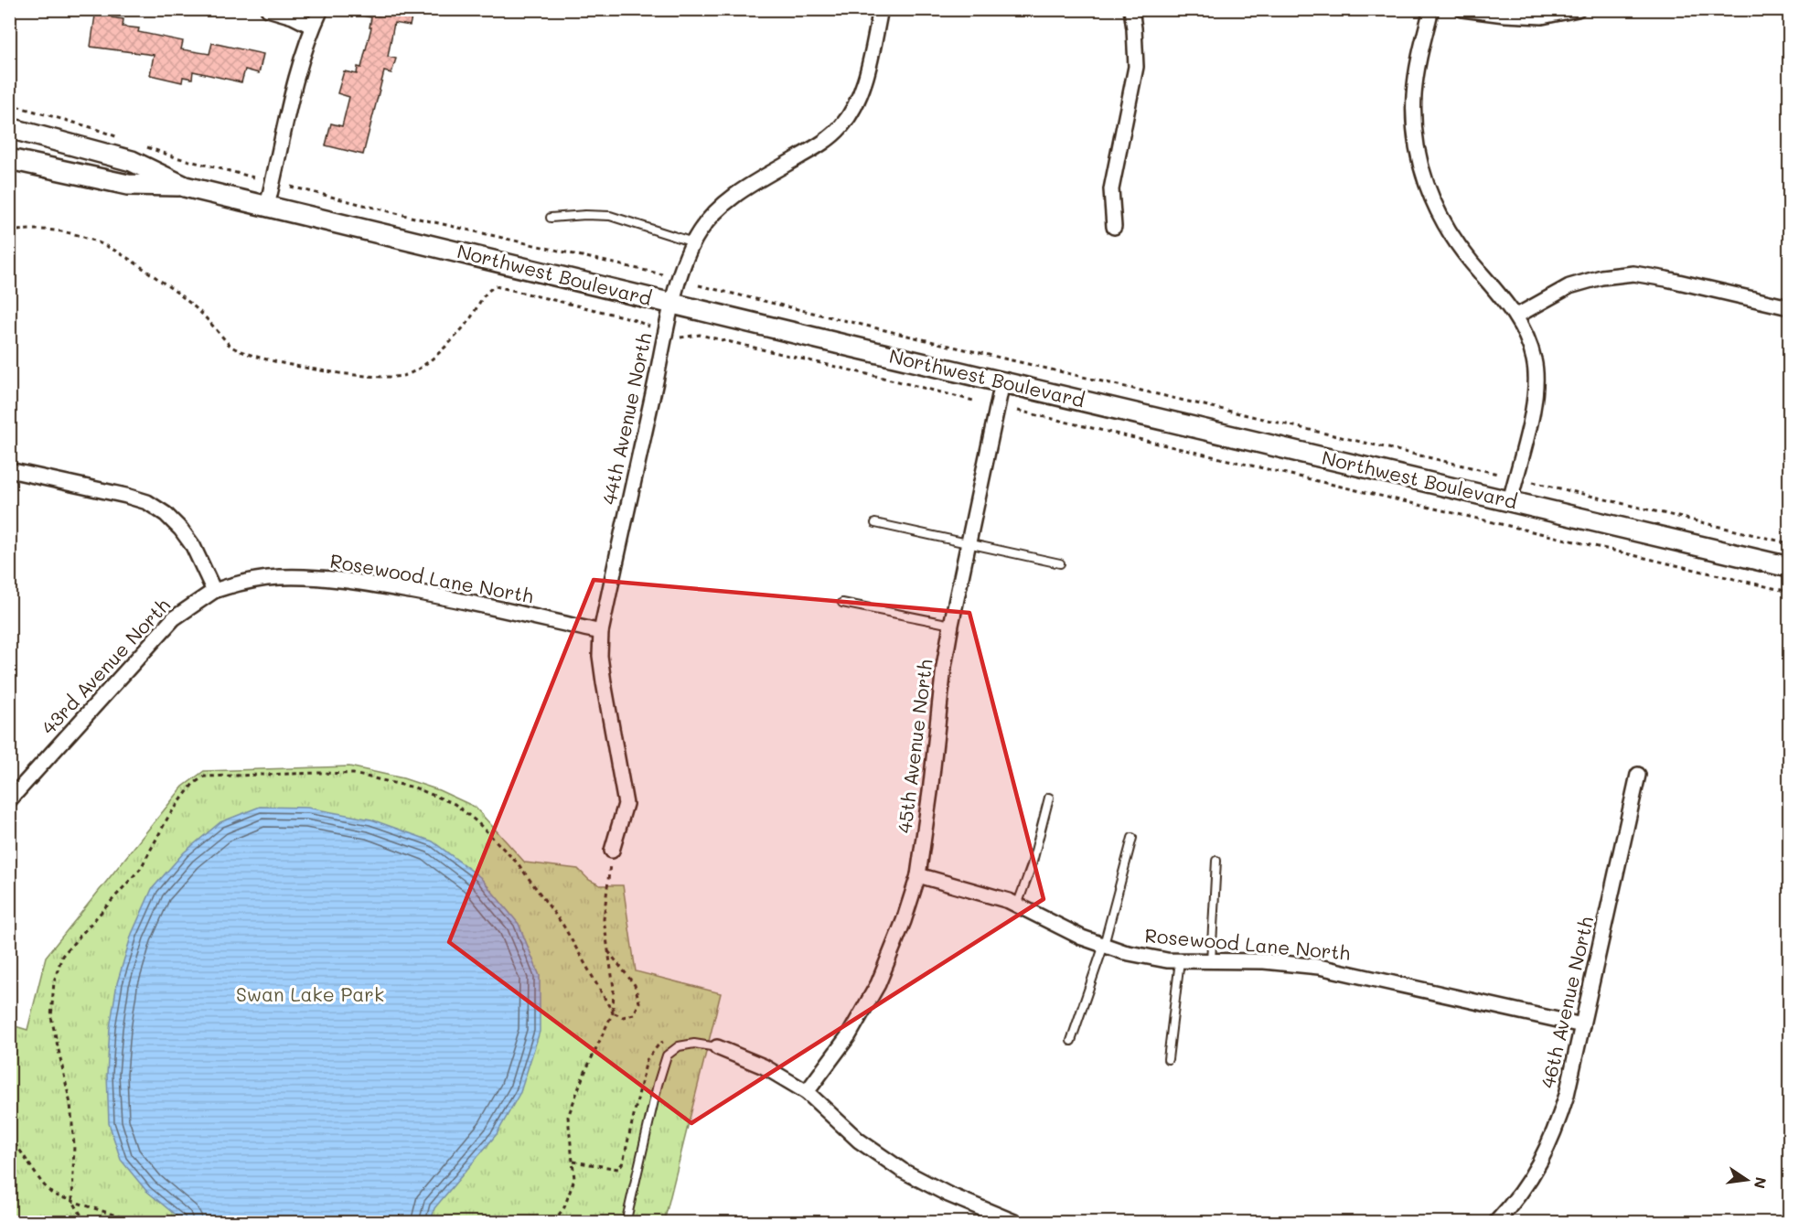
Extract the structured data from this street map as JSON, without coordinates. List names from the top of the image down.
{
  "streets": {
    "main road": ["Northwest Boulevard"],
    "street": [
      "44th Avenue North",
      "Rosewood Lane North",
      "43rd Avenue North",
      "45th Avenue North",
      "46th Avenue North"
    ]
  },
  "crossings": [
    ["Northwest Boulevard", "44th Avenue North"],
    ["Northwest Boulevard", "45th Avenue North"],
    ["44th Avenue North", "Rosewood Lane North"],
    ["Rosewood Lane North", "43rd Avenue North"],
    ["Rosewood Lane North", "45th Avenue North"],
    ["Rosewood Lane North", "46th Avenue North"]
  ],
  "parks": ["Swan Lake Park"],
  "north": "right"
}
